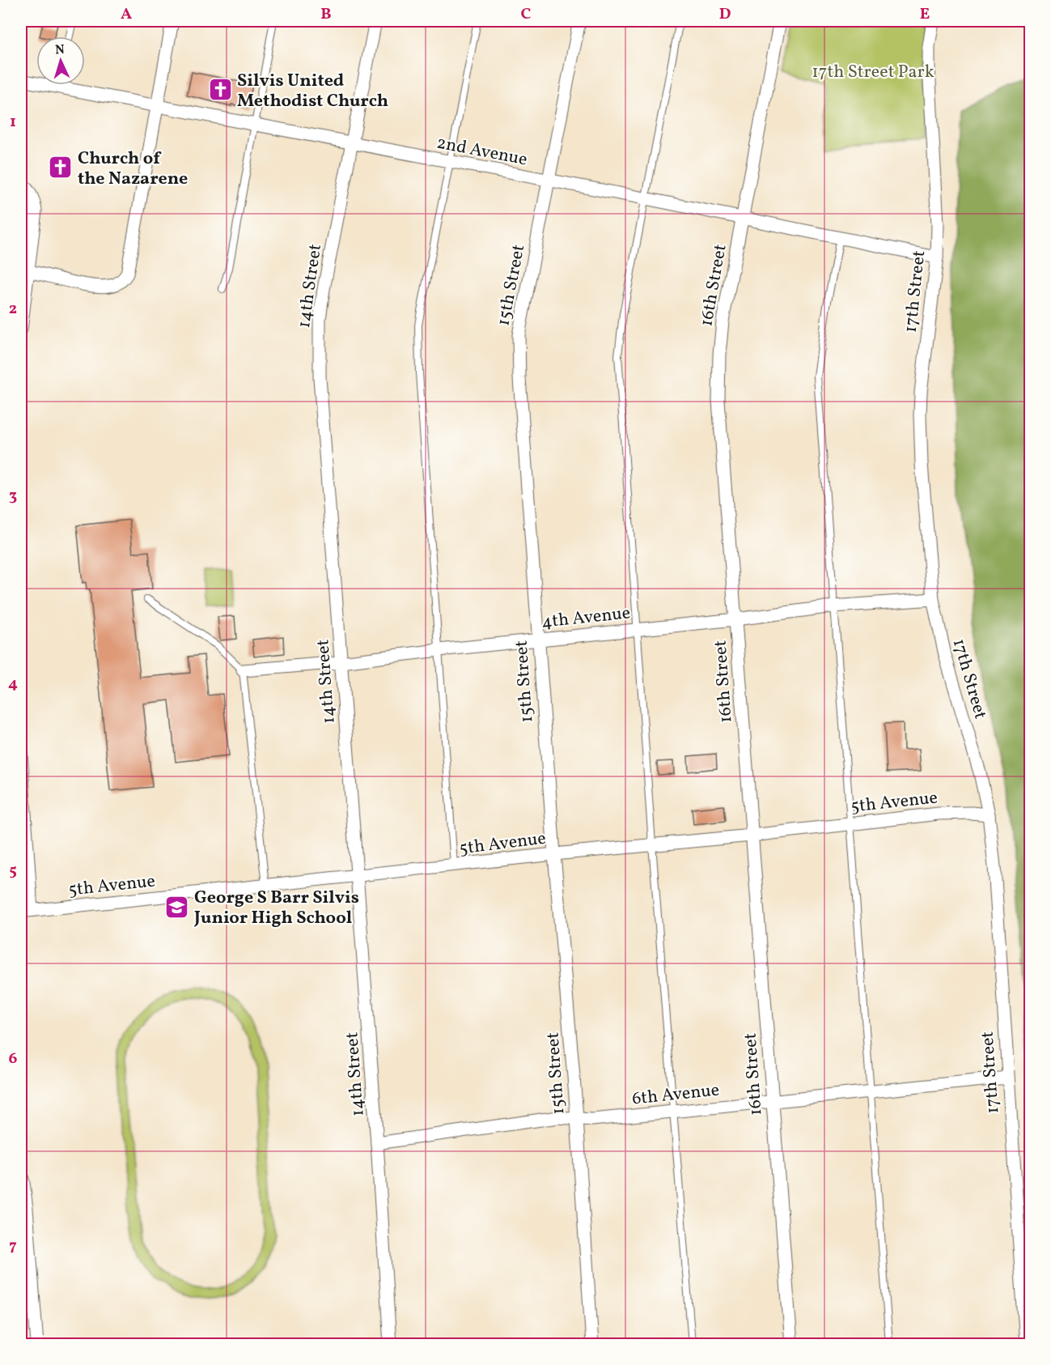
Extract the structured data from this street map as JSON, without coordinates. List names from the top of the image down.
{
  "streets": {
    "street": [
      "2nd Avenue",
      "15th Street",
      "16th Street",
      "14th Street",
      "17th Street",
      "4th Avenue",
      "5th Avenue",
      "6th Avenue"
    ]
  },
  "crossings": [
    ["2nd Avenue", "15th Street"],
    ["2nd Avenue", "16th Street"],
    ["2nd Avenue", "14th Street"],
    ["2nd Avenue", "17th Street"],
    ["15th Street", "4th Avenue"],
    ["15th Street", "5th Avenue"],
    ["15th Street", "6th Avenue"],
    ["16th Street", "4th Avenue"],
    ["16th Street", "5th Avenue"],
    ["16th Street", "6th Avenue"],
    ["14th Street", "4th Avenue"],
    ["14th Street", "5th Avenue"],
    ["14th Street", "6th Avenue"],
    ["17th Street", "4th Avenue"],
    ["17th Street", "5th Avenue"],
    ["17th Street", "6th Avenue"]
  ],
  "parks": ["17th Street Park"],
  "places": {
    "church": ["Silvis United Methodist Church", "Church of the Nazarene"],
    "school or university": ["George S Barr Silvis Junior High School"]
  },
  "north": "top",
  "grid": {
    "columns": [
      "A",
      "B",
      "C",
      "D",
      "E"
    ],
    "rows": [
      "1",
      "2",
      "3",
      "4",
      "5",
      "6",
      "7"
    ]
  }
}
